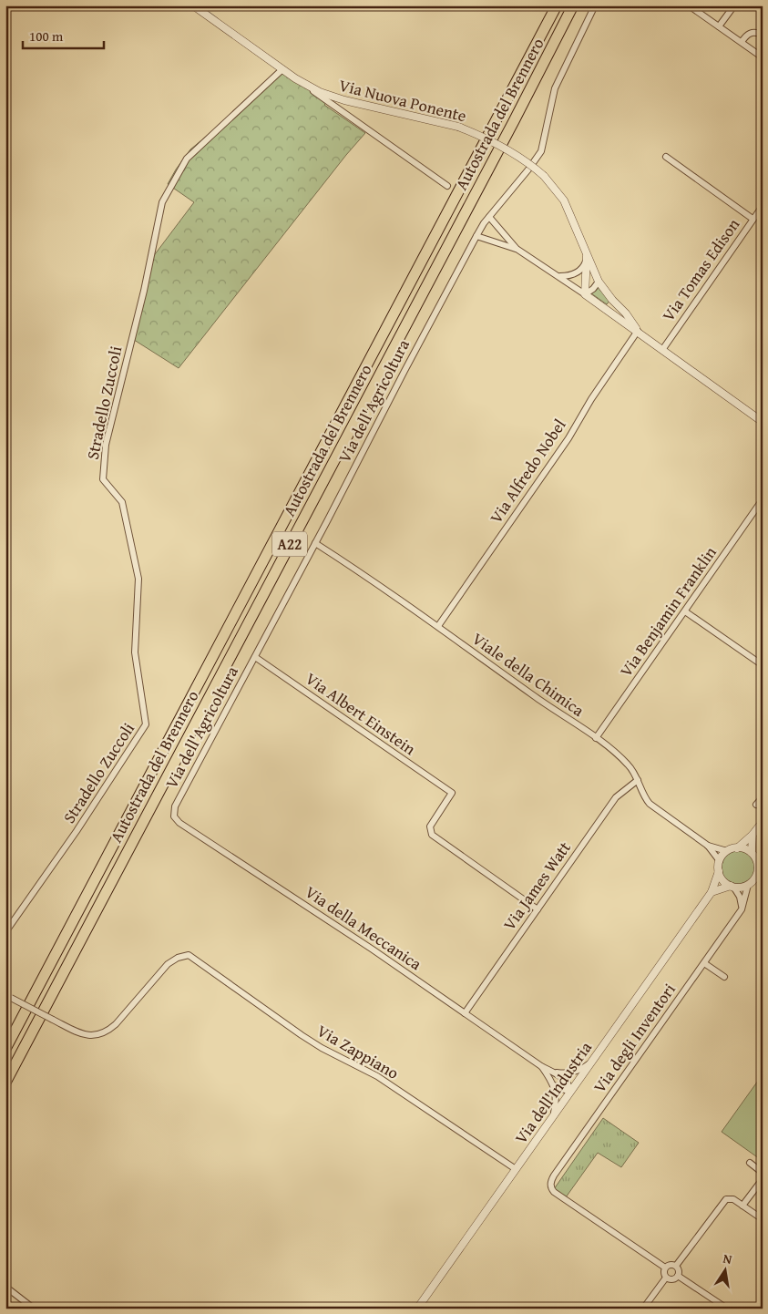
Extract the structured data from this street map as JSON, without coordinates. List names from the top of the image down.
{
  "streets": {
    "highway": ["Autostrada del Brennero", "A22"],
    "street": [
      "Via Nuova Ponente",
      "Via Tomas Edison",
      "Via dell'Agricoltura",
      "Stradello Zuccoli",
      "Via Alfredo Nobel",
      "Via Benjamin Franklin",
      "Viale della Chimica",
      "Via Albert Einstein",
      "Via James Watt",
      "Via della Meccanica",
      "Via degli Inventori",
      "Via Zappiano",
      "Via dell'Industria"
    ]
  },
  "crossings": [
    ["Via Nuova Ponente", "Via Tomas Edison"],
    ["Via Nuova Ponente", "Stradello Zuccoli"],
    ["Via Nuova Ponente", "Via Alfredo Nobel"],
    ["Via dell'Agricoltura", "Viale della Chimica"],
    ["Via dell'Agricoltura", "Via Albert Einstein"],
    ["Via dell'Agricoltura", "Via della Meccanica"],
    ["Via Alfredo Nobel", "Viale della Chimica"],
    ["Via Benjamin Franklin", "Viale della Chimica"],
    ["Viale della Chimica", "Via James Watt"],
    ["Viale della Chimica", "Via degli Inventori"],
    ["Viale della Chimica", "Via dell'Industria"],
    ["Via Albert Einstein", "Via James Watt"],
    ["Via James Watt", "Via della Meccanica"],
    ["Via della Meccanica", "Via dell'Industria"],
    ["Via degli Inventori", "Via dell'Industria"],
    ["Via Zappiano", "Via dell'Industria"]
  ],
  "scale_bar": "100 m",
  "north": "top"
}
